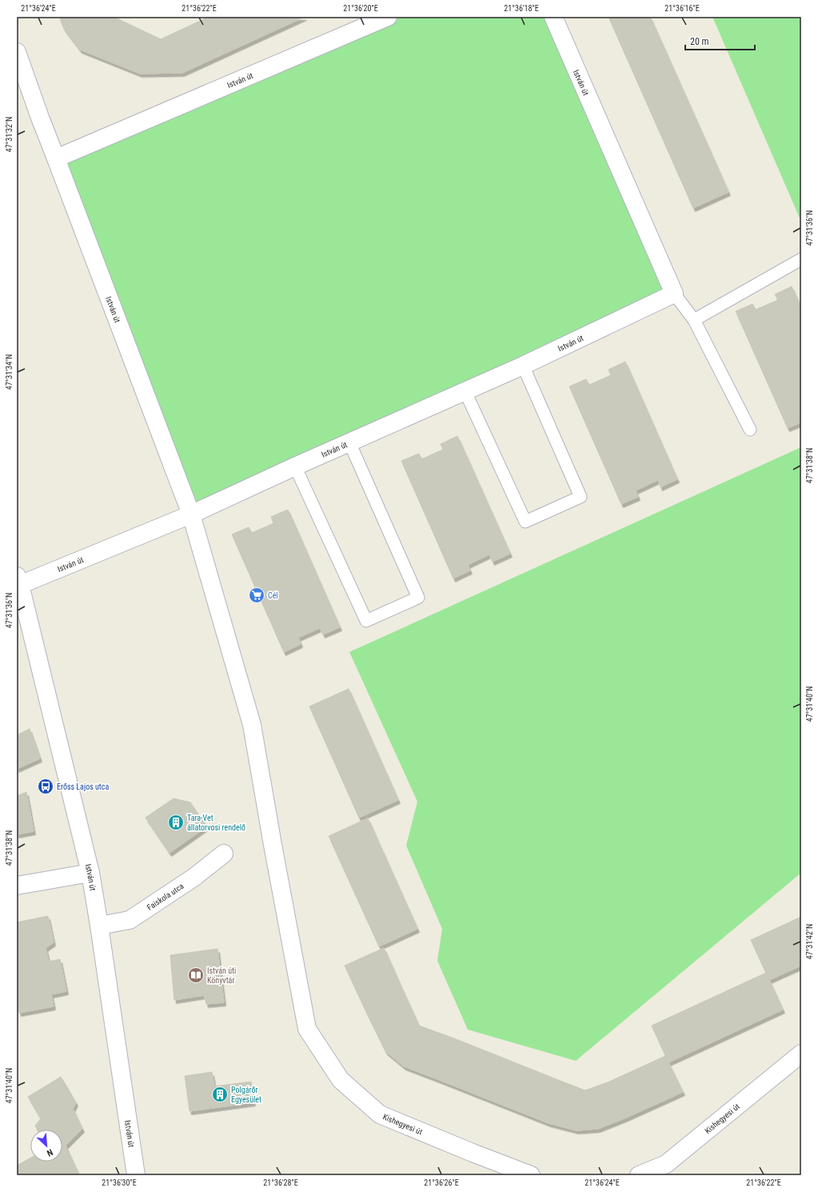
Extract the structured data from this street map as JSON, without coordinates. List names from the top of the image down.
{
  "streets": {
    "street": ["István út", "Faiskola utca", "Kishegyesi út"]
  },
  "crossings": [
    ["István út", "Faiskola utca"],
    ["István út", "Kishegyesi út"]
  ],
  "places": {
    "supermarket": ["Cél"],
    "bus stop": ["Erőss Lajos utca"],
    "building": ["Tara-Vet állatorvosi rendelő", "Polgárőr Egyesület"],
    "library": ["István úti Könyvtár"]
  },
  "scale_bar": "20 m",
  "north": "bottom right",
  "coordinates": [
    "21°36'24\"E",
    "21°36'22\"E",
    "21°36'20\"E",
    "21°36'18\"E",
    "21°36'16\"E",
    "47°31'32\"N",
    "47°31'36\"N",
    "47°31'34\"N",
    "47°31'38\"N",
    "47°31'40\"N",
    "47°31'42\"N",
    "21°36'30\"E",
    "21°36'28\"E",
    "21°36'26\"E"
  ]
}
